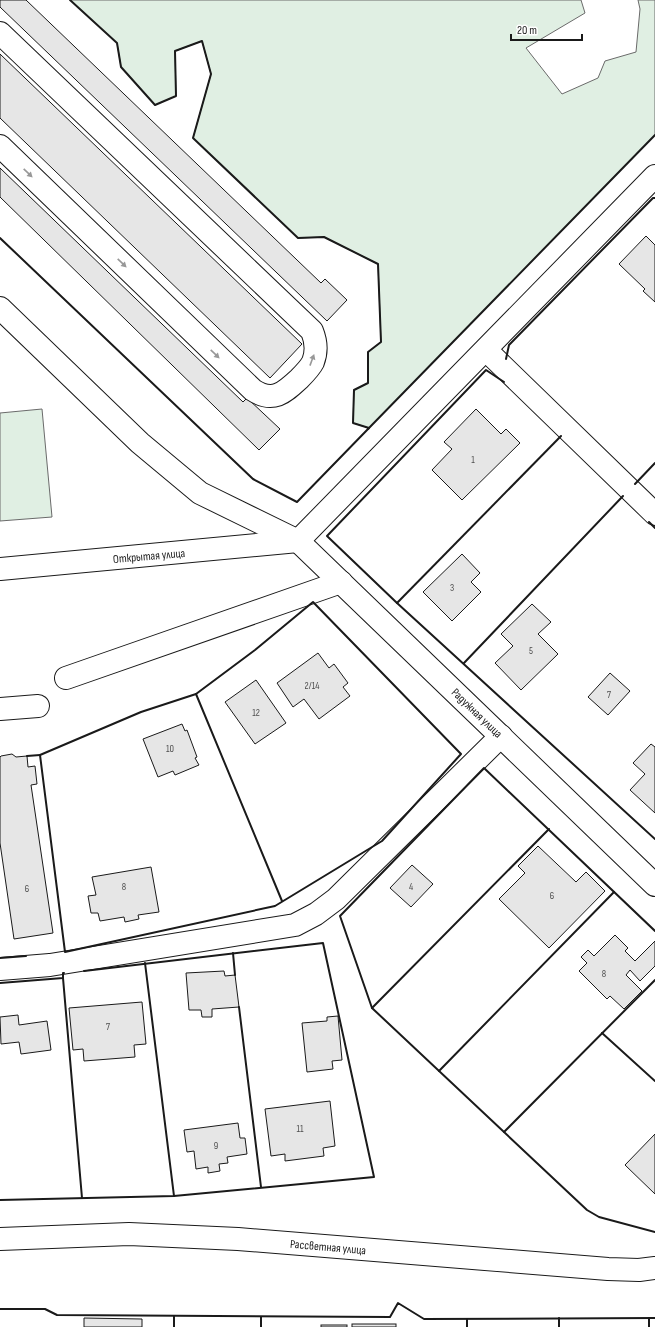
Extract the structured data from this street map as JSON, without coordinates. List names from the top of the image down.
{
  "streets": {
    "street": ["Открытая улица", "Радужная улица", "Рассветная улица"]
  },
  "crossings": [
    ["Открытая улица", "Радужная улица"]
  ],
  "house_numbers": [
    "1",
    "3",
    "5",
    "2/14",
    "7",
    "12",
    "10",
    "8",
    "4",
    "6",
    "6",
    "8",
    "7",
    "11",
    "9"
  ],
  "scale_bar": "20 m"
}
